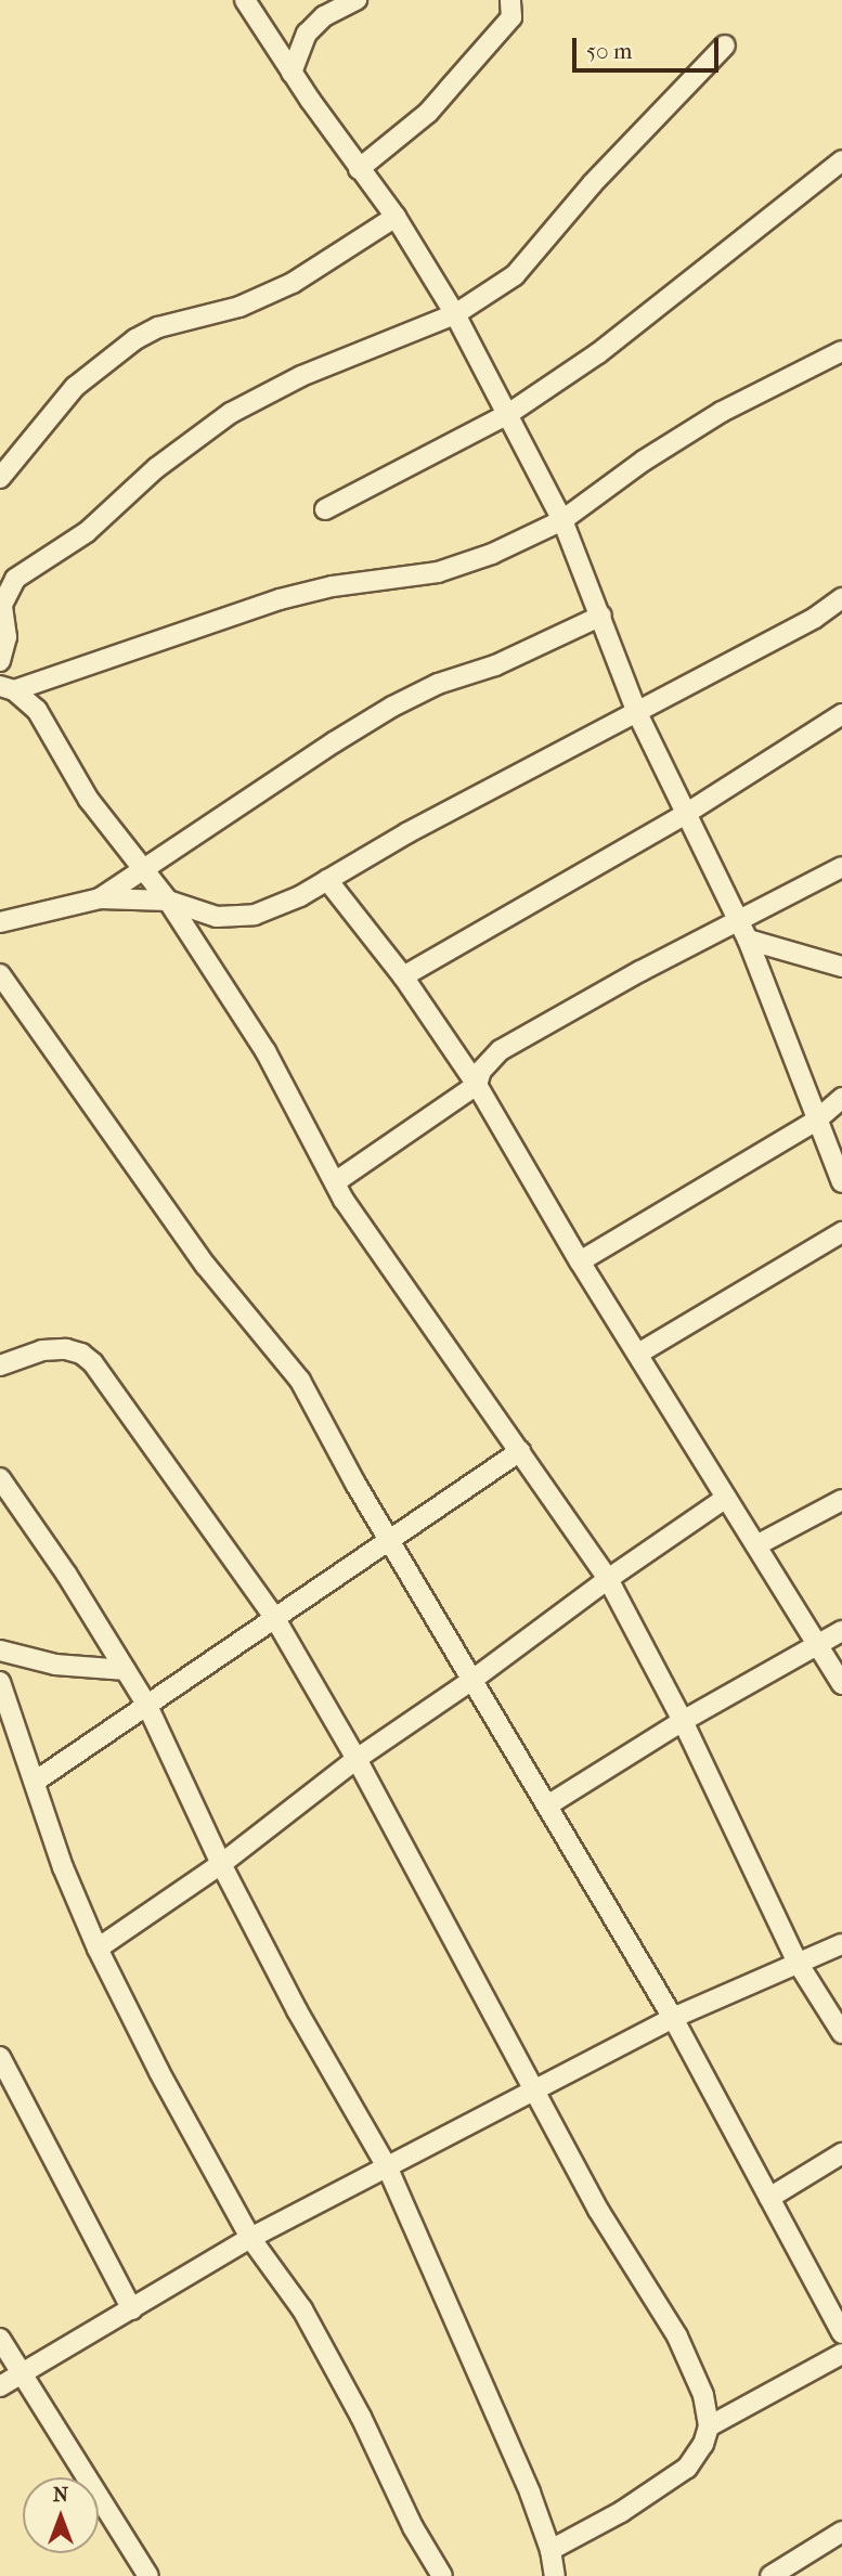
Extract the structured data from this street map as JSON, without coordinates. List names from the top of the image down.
{
  "scale_bar": "50 m",
  "north": "top"
}
